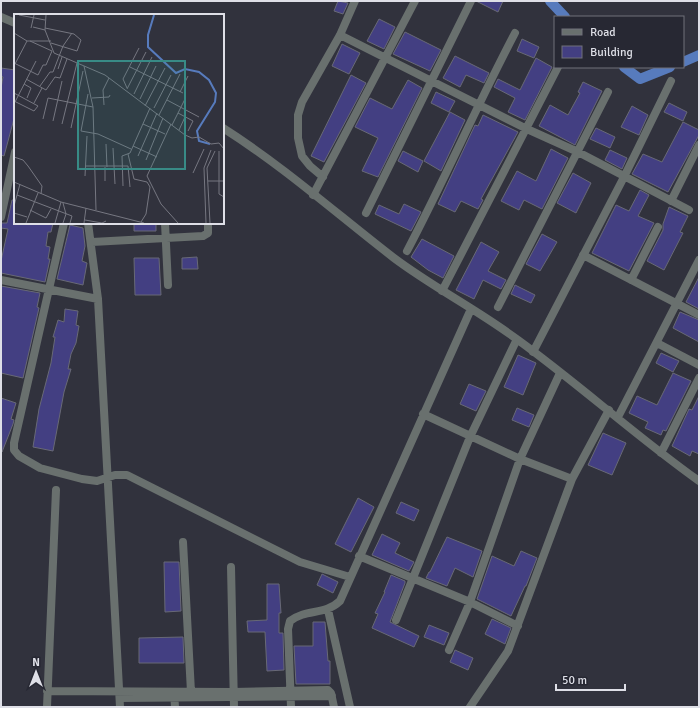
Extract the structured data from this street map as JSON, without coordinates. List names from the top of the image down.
{
  "legend": ["Road", "Building"],
  "scale_bar": "50 m",
  "north": "top"
}
